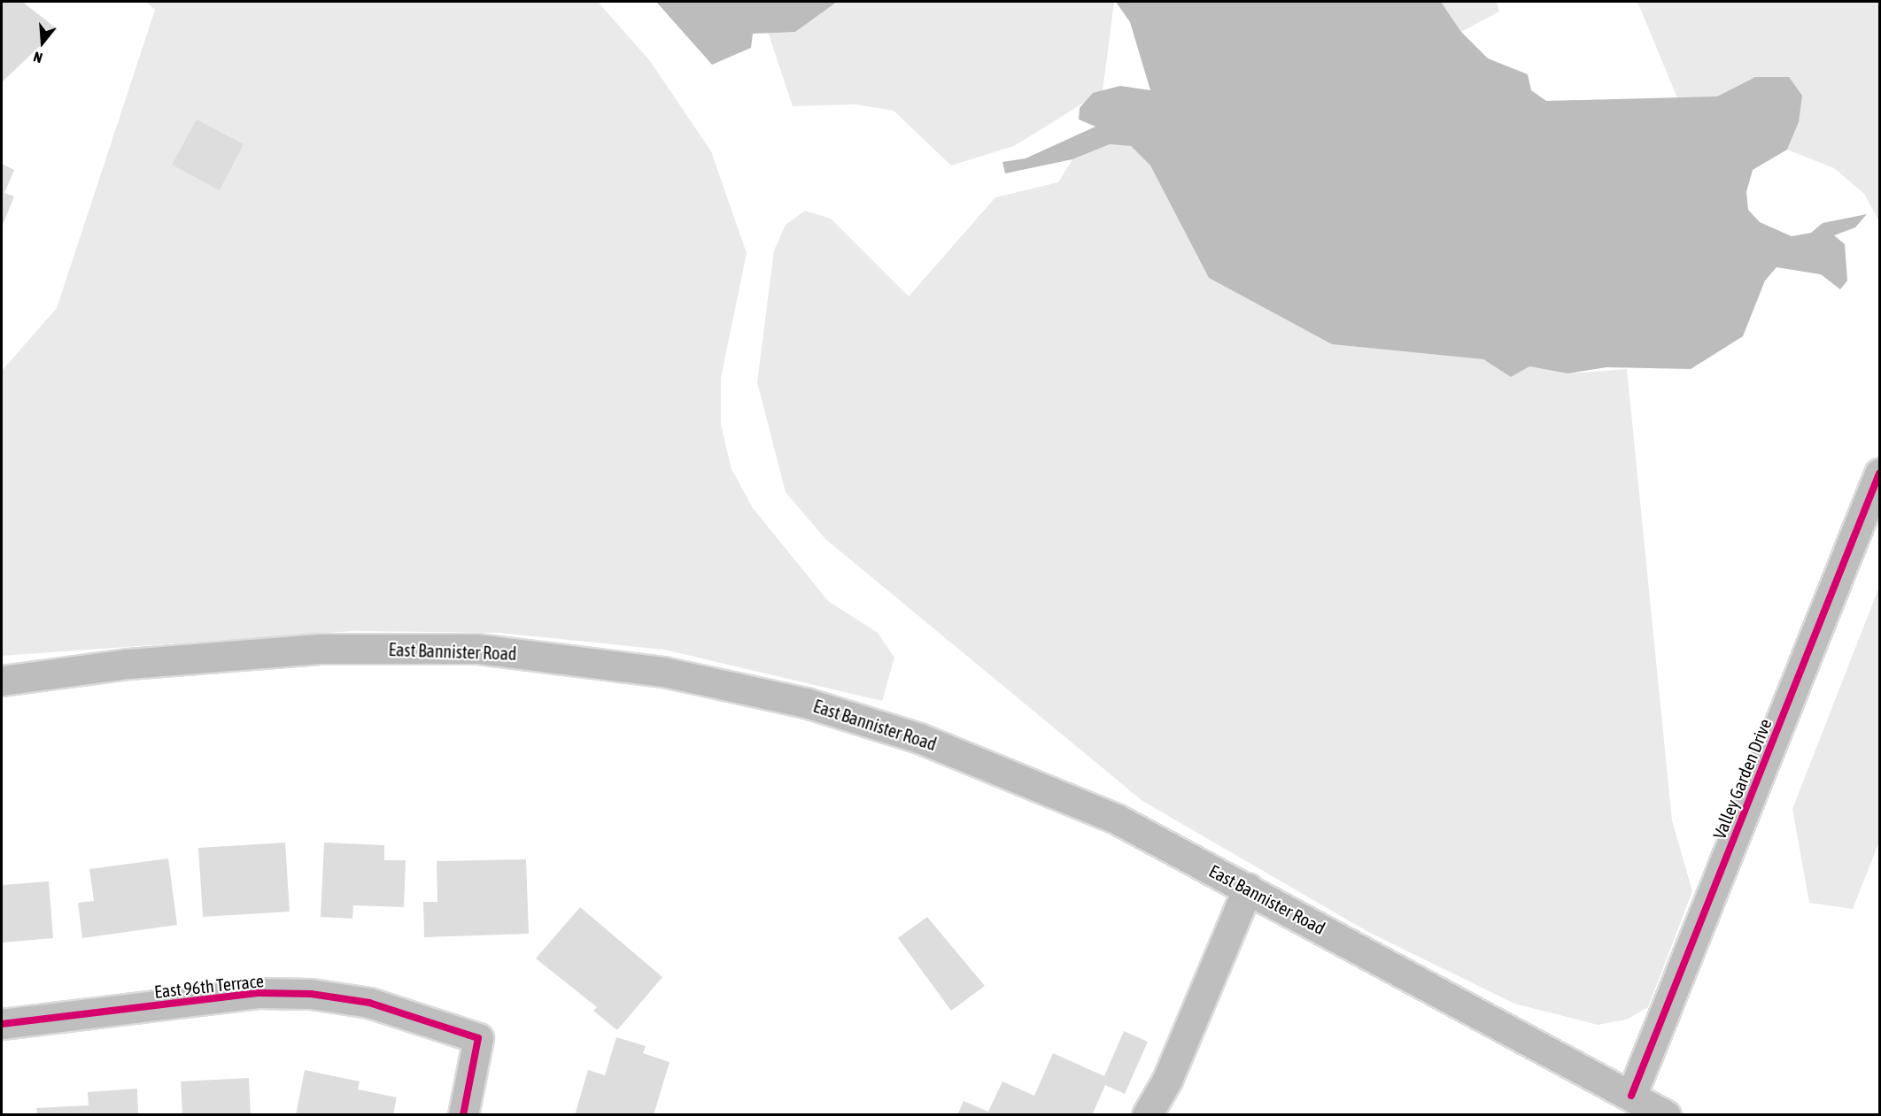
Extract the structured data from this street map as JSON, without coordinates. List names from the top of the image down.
{
  "streets": {
    "main road": ["East Bannister Road"],
    "street": ["Valley Garden Drive", "East 96th Terrace"]
  },
  "crossings": [
    ["East Bannister Road", "Valley Garden Drive"]
  ],
  "north": "bottom"
}
